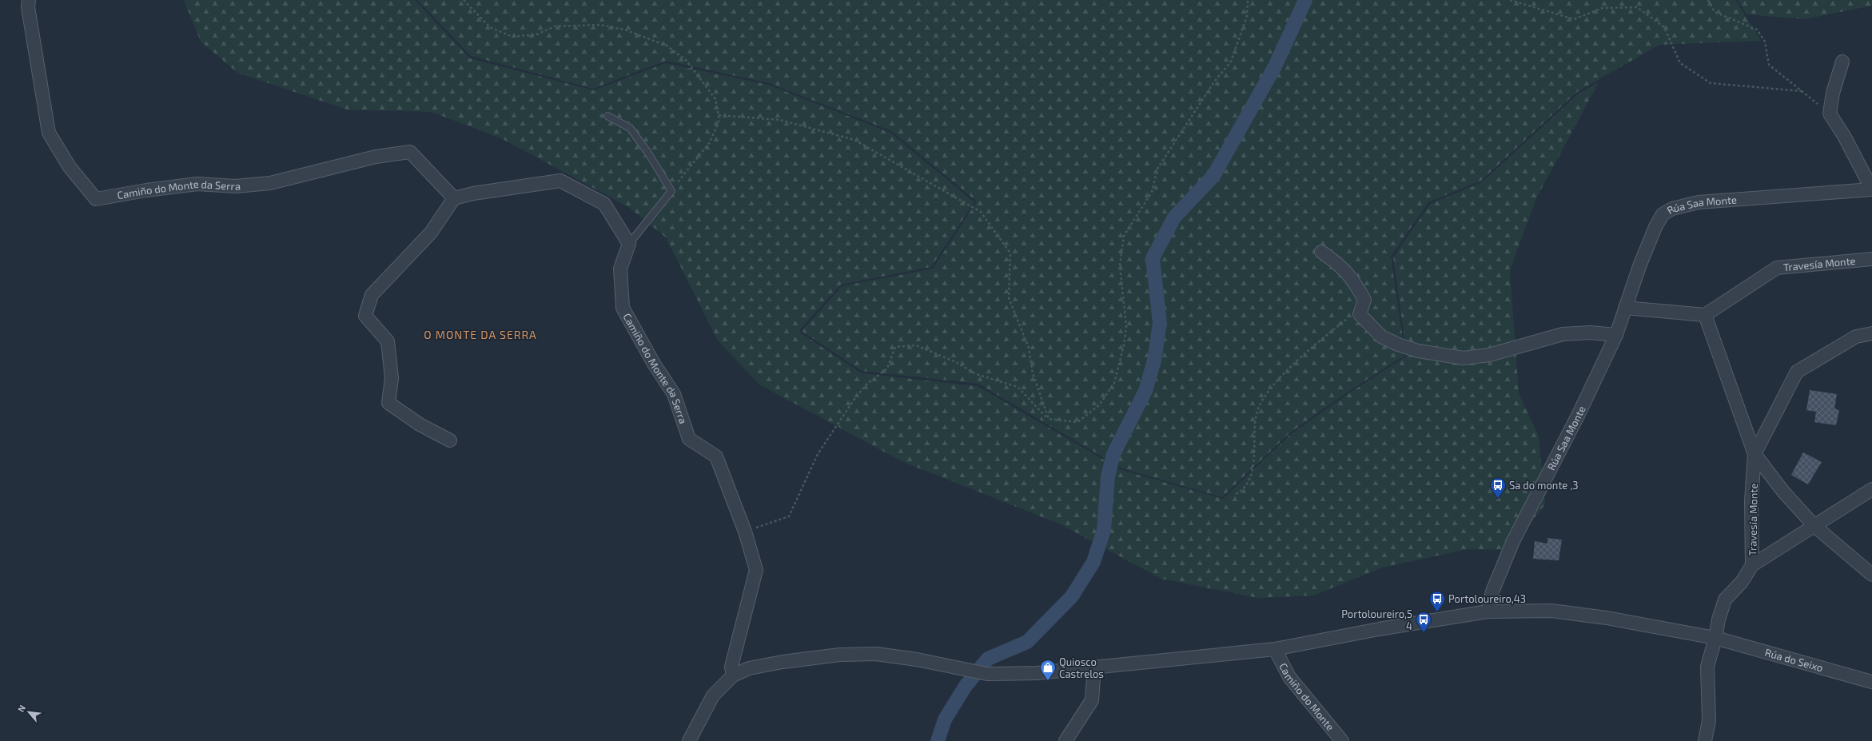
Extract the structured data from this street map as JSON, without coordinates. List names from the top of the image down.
{
  "streets": {
    "street": [
      "Camiño do Monte da Serra",
      "Rúa Saa Monte",
      "Travesía Monte",
      "Rúa do Seixo",
      "Camiño do Monte"
    ]
  },
  "crossings": [
    ["Camiño do Monte da Serra", "Rúa do Seixo"],
    ["Rúa Saa Monte", "Rúa do Seixo"],
    ["Travesía Monte", "Rúa do Seixo"],
    ["Rúa do Seixo", "Camiño do Monte"]
  ],
  "districts": ["O MONTE DA SERRA"],
  "places": {
    "bus stop": ["Sa do monte ,3", "Portoloureiro,43", "Portoloureiro,5 4"],
    "shop": ["Quiosco Castrelos"]
  },
  "north": "top left"
}
